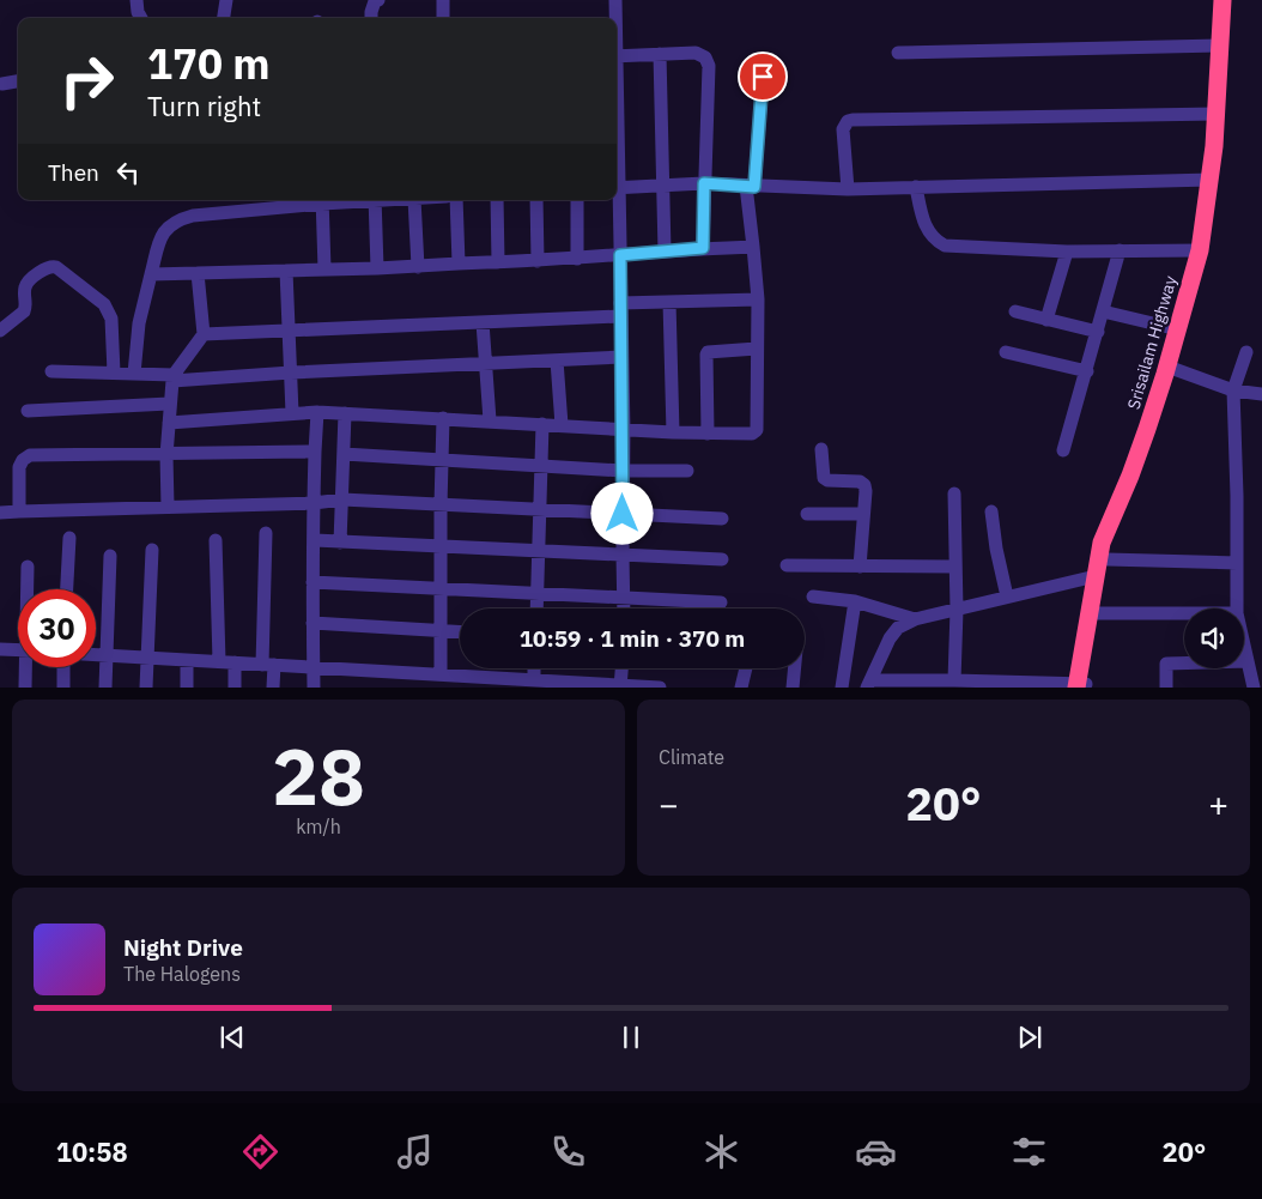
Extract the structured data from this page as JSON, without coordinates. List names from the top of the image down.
{
  "streets": {
    "highway": ["Srisailam Highway"]
  },
  "page": {
    "turn": ["170 m", "Turn right"],
    "then": "Then",
    "limit": "30",
    "trip": "10:59 · 1 min · 370 m",
    "tile": [
      ["28", "km/h"],
      "Climate"
    ],
    "heat": ["−", "20°", "+"],
    "song": ["Night Drive", "The Halogens"],
    "tabs": ["10:58", "20°"]
  }
}
